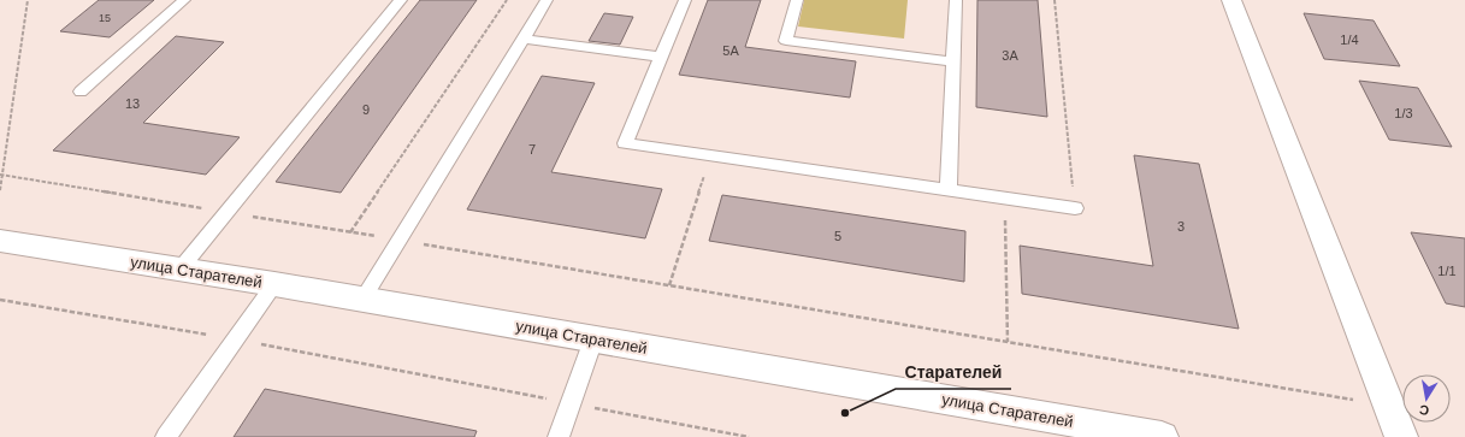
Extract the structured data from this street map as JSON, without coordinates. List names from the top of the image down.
{
  "streets": {
    "street": ["улица Старателей"]
  },
  "places": ["Старателей"],
  "house_numbers": [
    "15",
    "1/4",
    "5А",
    "3А",
    "13",
    "9",
    "1/3",
    "7",
    "3",
    "5",
    "1/1"
  ],
  "north": "bottom"
}
